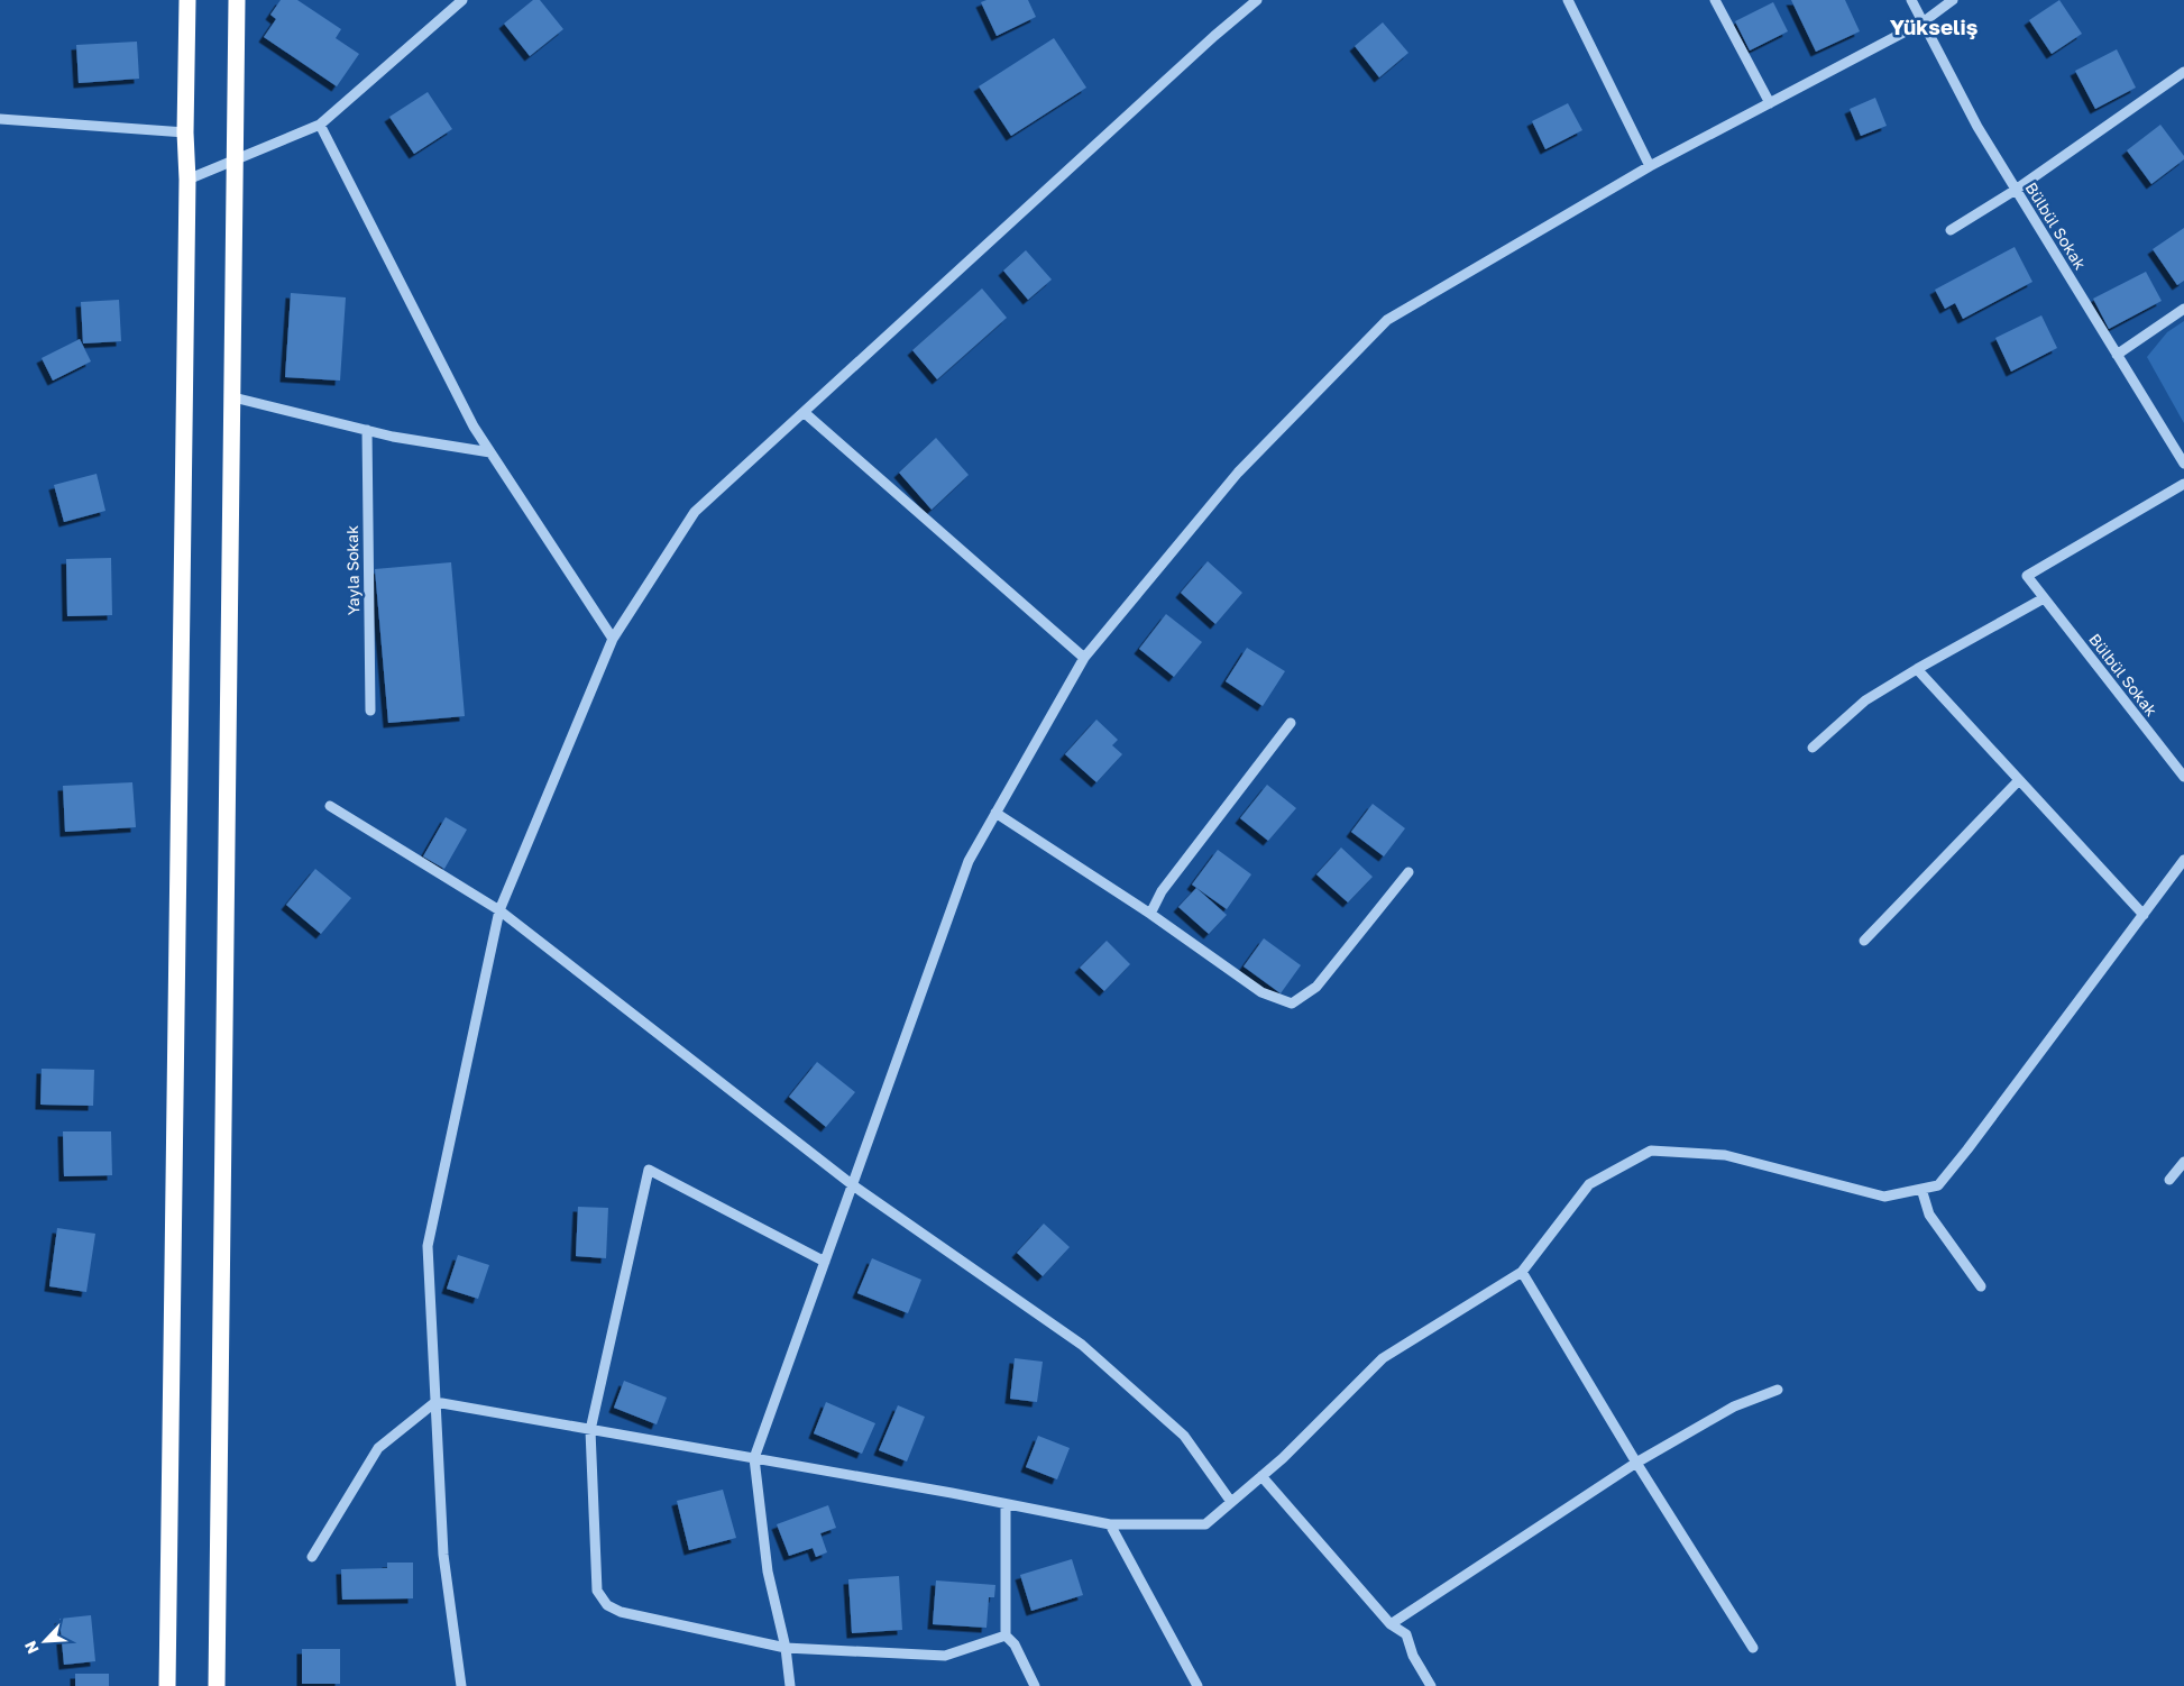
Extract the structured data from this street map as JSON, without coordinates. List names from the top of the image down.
{
  "streets": {
    "street": ["Bülbül Sokak", "Yayla Sokak"]
  },
  "districts": ["Yükseliş"],
  "north": "bottom left"
}
